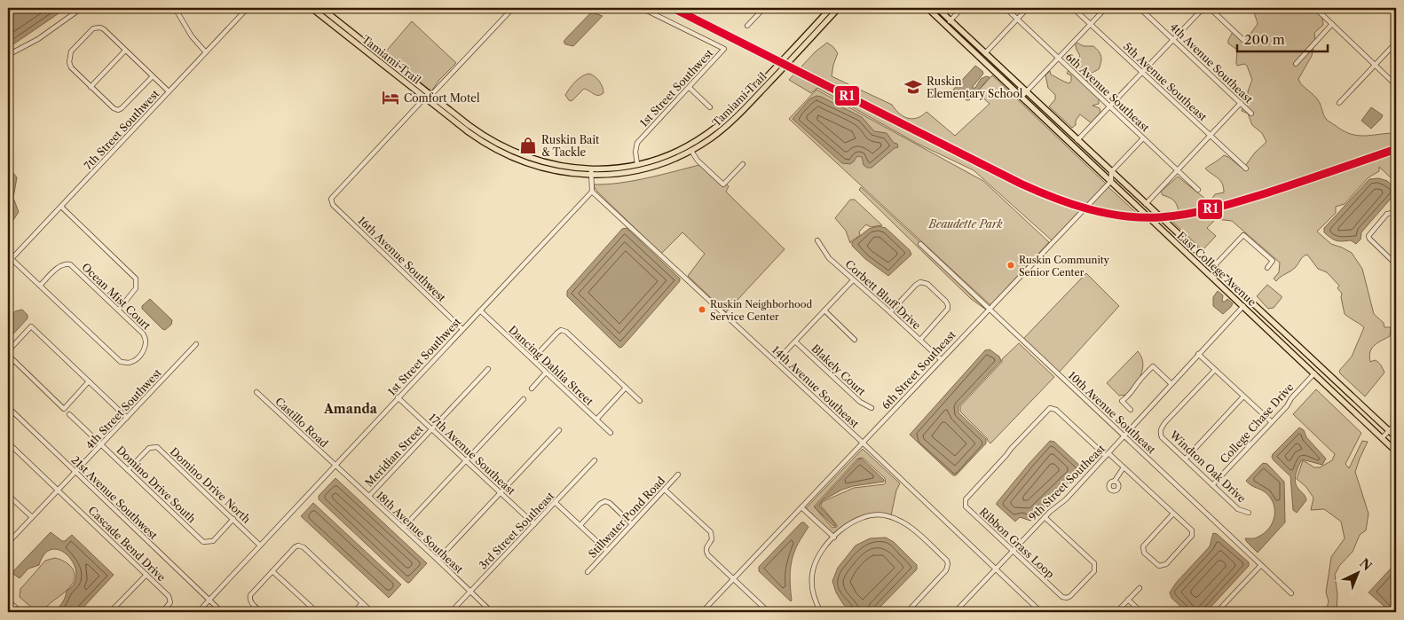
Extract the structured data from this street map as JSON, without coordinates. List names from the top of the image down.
{
  "streets": {
    "main road": ["Tamiami Trail", "East College Avenue"],
    "street": [
      "4th Avenue Southeast",
      "5th Avenue Southeast",
      "1st Street Southwest",
      "6th Avenue Southeast",
      "7th Street Southwest",
      "16th Avenue Southwest",
      "Corbett Bluff Drive",
      "Ocean Mist Court",
      "Dancing Dahlia Street",
      "Blakely Court",
      "6th Street Southeast",
      "14th Avenue Southeast",
      "4th Street Southwest",
      "10th Avenue Southeast",
      "Castillo Road",
      "College Chase Drive",
      "17th Avenue Southeast",
      "Meridian Street",
      "Windton Oak Drive",
      "9th Street Southeast",
      "Domino Drive South",
      "Domino Drive North",
      "21st Avenue Southwest",
      "Stillwater Pond Road",
      "3rd Street Southeast",
      "18th Avenue Southeast",
      "Ribbon Grass Loop",
      "Cascade Bend Drive"
    ]
  },
  "crossings": [
    ["Tamiami Trail", "1st Street Southwest"],
    ["Tamiami Trail", "16th Avenue Southwest"],
    ["1st Street Southwest", "16th Avenue Southwest"],
    ["1st Street Southwest", "Dancing Dahlia Street"],
    ["1st Street Southwest", "14th Avenue Southeast"],
    ["1st Street Southwest", "Castillo Road"],
    ["1st Street Southwest", "17th Avenue Southeast"],
    ["1st Street Southwest", "Domino Drive North"],
    ["1st Street Southwest", "21st Avenue Southwest"],
    ["1st Street Southwest", "18th Avenue Southeast"],
    ["7th Street Southwest", "Ocean Mist Court"],
    ["East College Avenue", "6th Street Southeast"],
    ["East College Avenue", "College Chase Drive"],
    ["East College Avenue", "9th Street Southeast"],
    ["Corbett Bluff Drive", "6th Street Southeast"],
    ["6th Street Southeast", "14th Avenue Southeast"],
    ["6th Street Southeast", "10th Avenue Southeast"],
    ["14th Avenue Southeast", "9th Street Southeast"],
    ["4th Street Southwest", "Domino Drive South"],
    ["4th Street Southwest", "21st Avenue Southwest"],
    ["4th Street Southwest", "Cascade Bend Drive"],
    ["10th Avenue Southeast", "9th Street Southeast"],
    ["Castillo Road", "18th Avenue Southeast"],
    ["College Chase Drive", "Windton Oak Drive"],
    ["17th Avenue Southeast", "Meridian Street"],
    ["17th Avenue Southeast", "3rd Street Southeast"],
    ["Meridian Street", "18th Avenue Southeast"],
    ["9th Street Southeast", "Ribbon Grass Loop"],
    ["Domino Drive South", "Domino Drive North"],
    ["3rd Street Southeast", "18th Avenue Southeast"]
  ],
  "districts": ["Amanda"],
  "parks": ["Beaudette Park"],
  "places": {
    "school or university": ["Ruskin Elementary School"],
    "hotel": ["Comfort Motel"],
    "shop": ["Ruskin Bait & Tackle"],
    "other": ["Ruskin Community Senior Center", "Ruskin Neighborhood Service Center"]
  },
  "lines": ["transit line R1"],
  "scale_bar": "200 m",
  "north": "top right"
}
